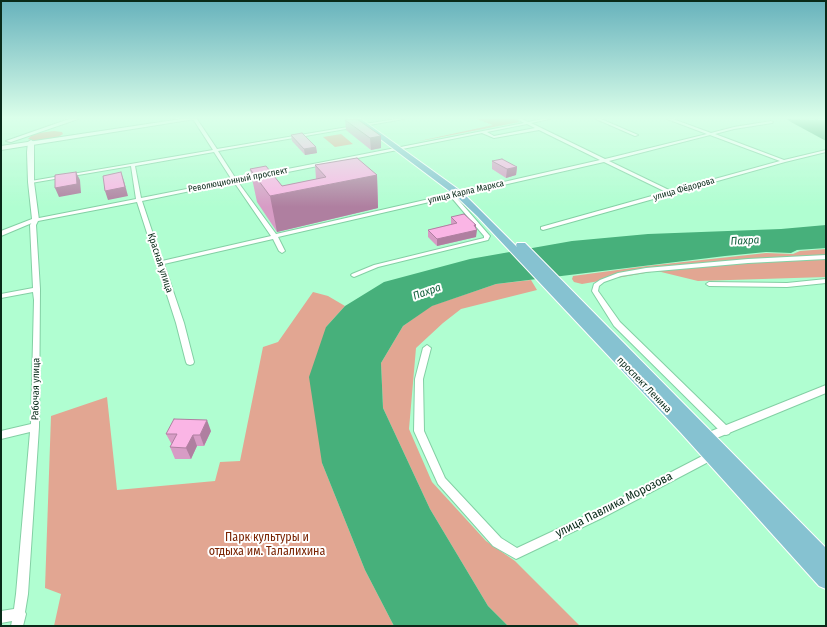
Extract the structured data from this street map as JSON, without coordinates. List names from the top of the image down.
{
  "streets": {
    "main road": ["проспект Ленина"],
    "street": [
      "Революционный проспект",
      "улица Фёдорова",
      "улица Карла Маркса",
      "Красная улица",
      "Рабочая улица",
      "улица Павлика Морозова"
    ]
  },
  "crossings": [
    ["Революционный проспект", "Красная улица"],
    ["Революционный проспект", "Рабочая улица"],
    ["улица Карла Маркса", "Красная улица"],
    ["улица Карла Маркса", "проспект Ленина"],
    ["проспект Ленина", "улица Павлика Морозова"]
  ],
  "water": ["Пахра"],
  "parks": ["Парк культуры и отдыха им. Талалихина"]
}
